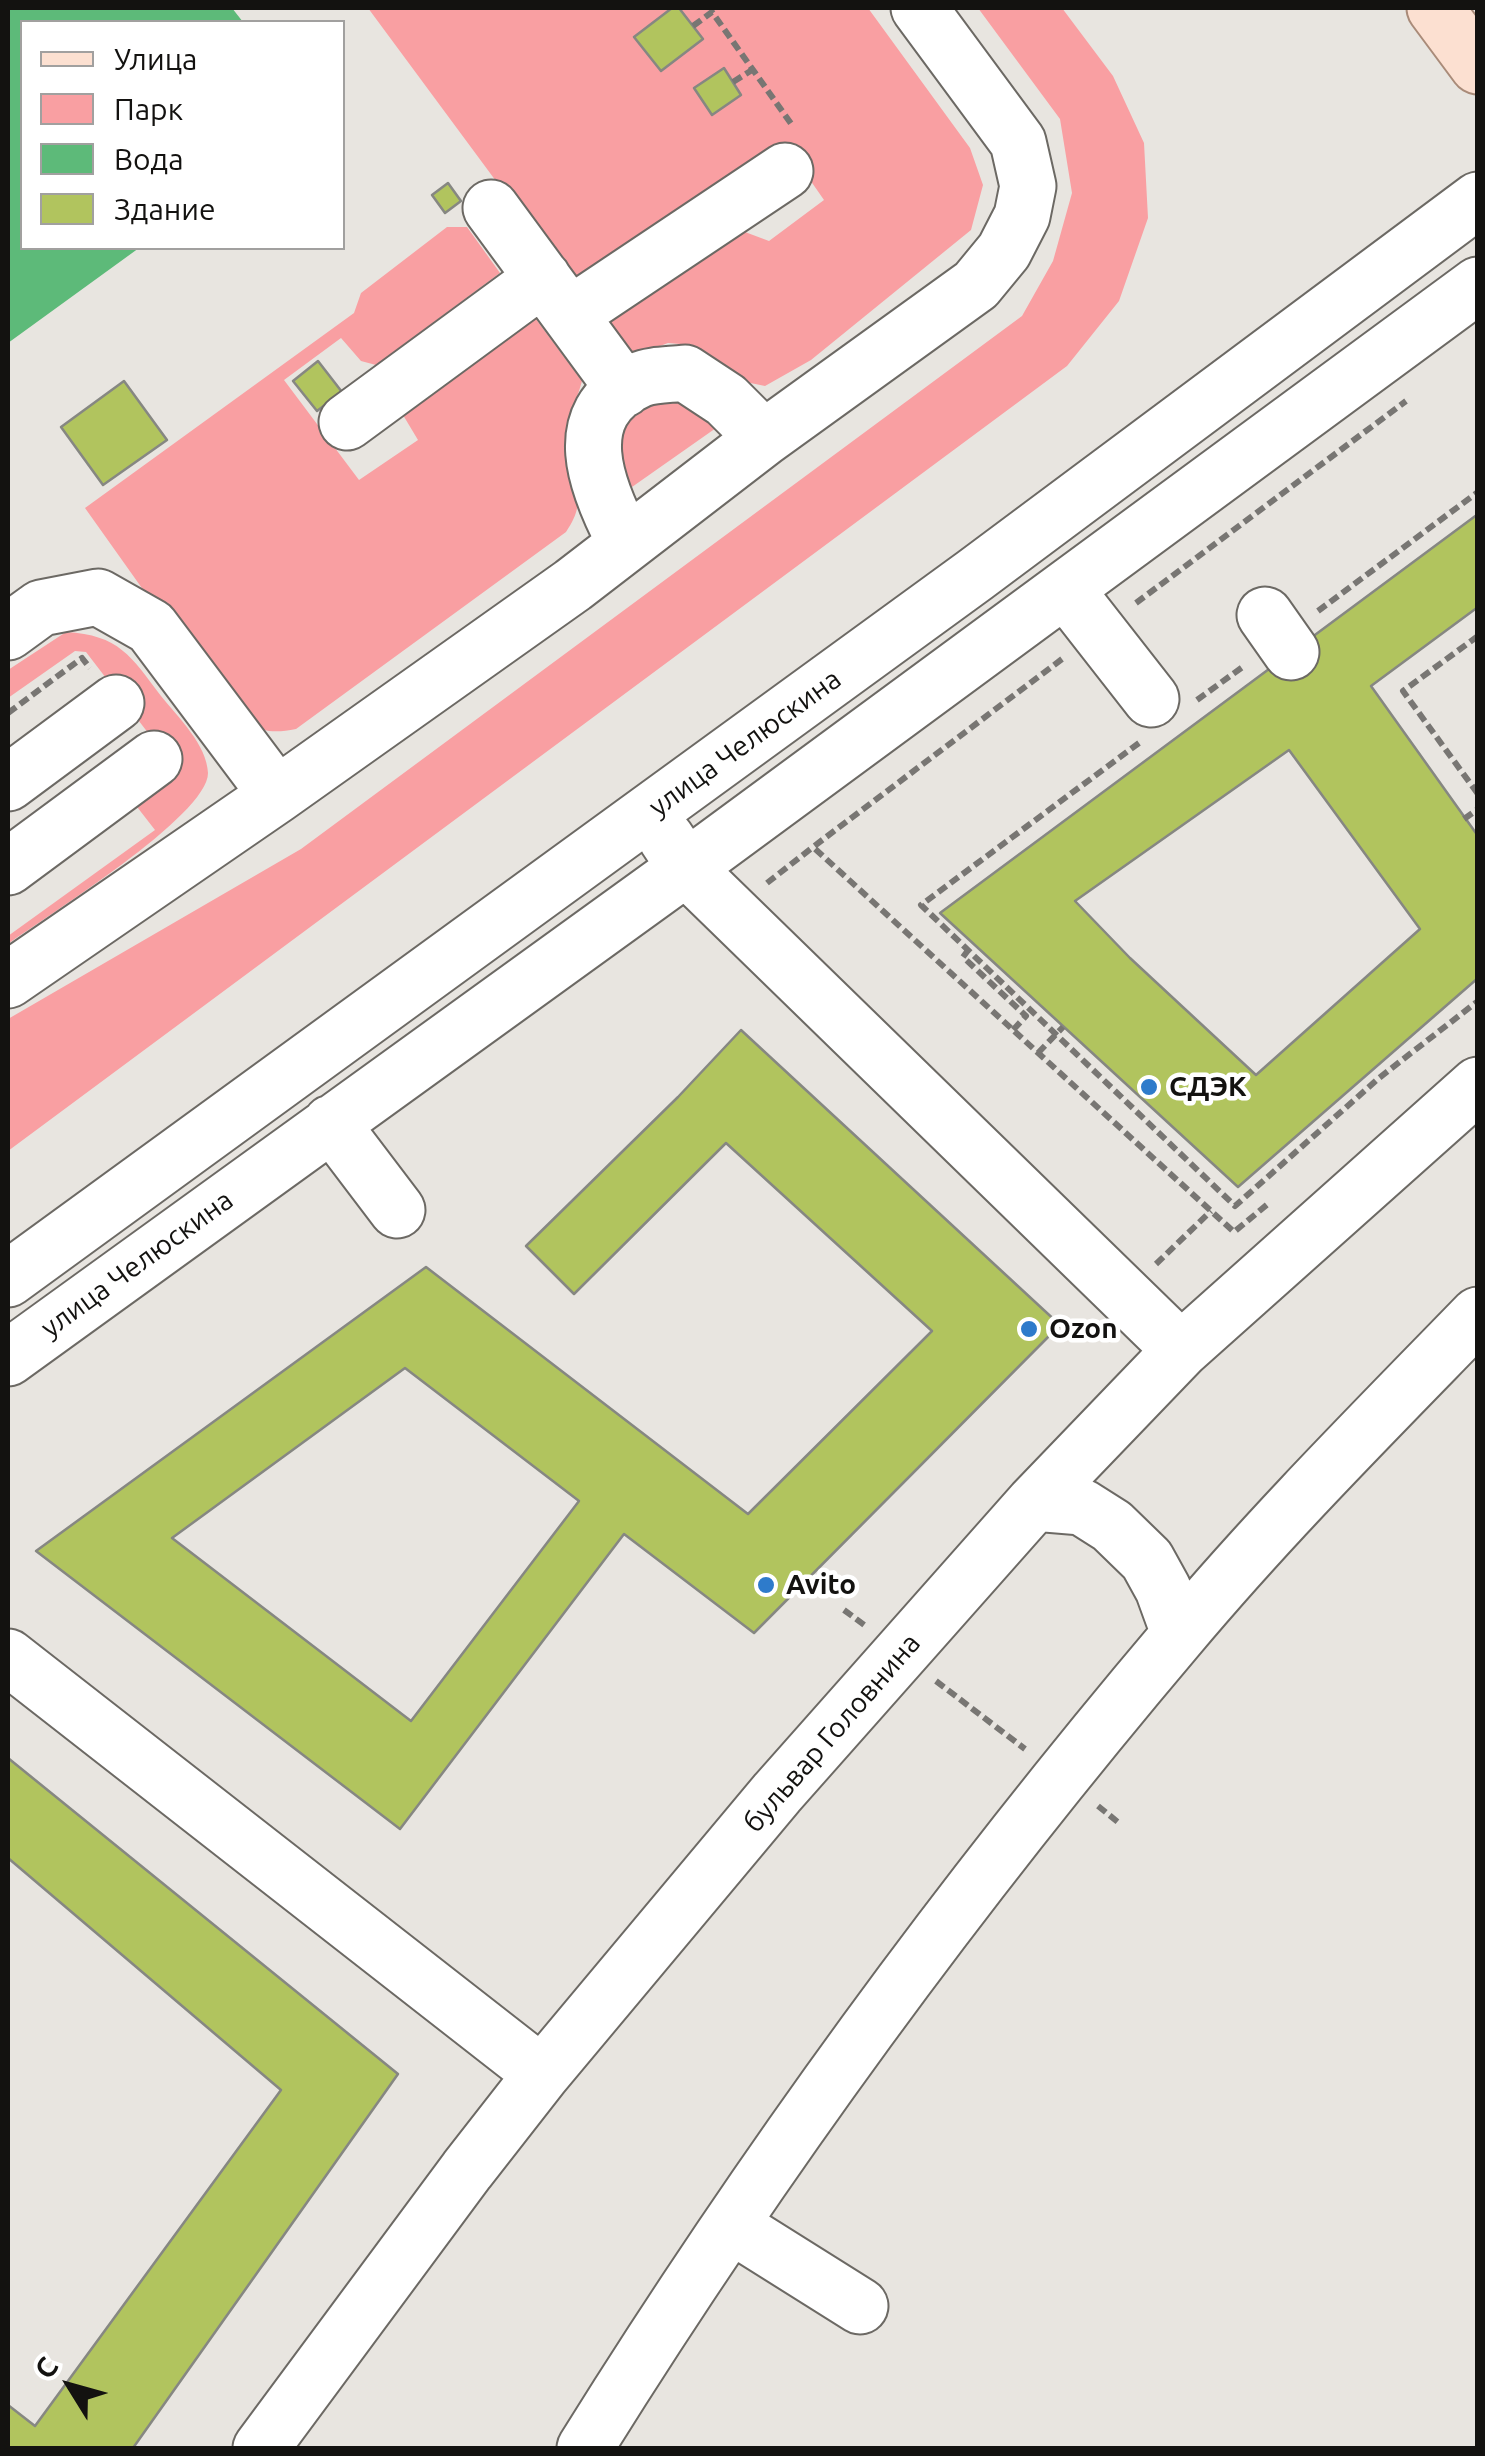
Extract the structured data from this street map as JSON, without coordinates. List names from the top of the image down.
{
  "streets": {
    "street": ["улица Челюскина", "бульвар Головнина"]
  },
  "places": ["СДЭК", "Ozon", "Avito"],
  "legend": [
    "Улица",
    "Парк",
    "Вода",
    "Здание"
  ],
  "north": "top left"
}
